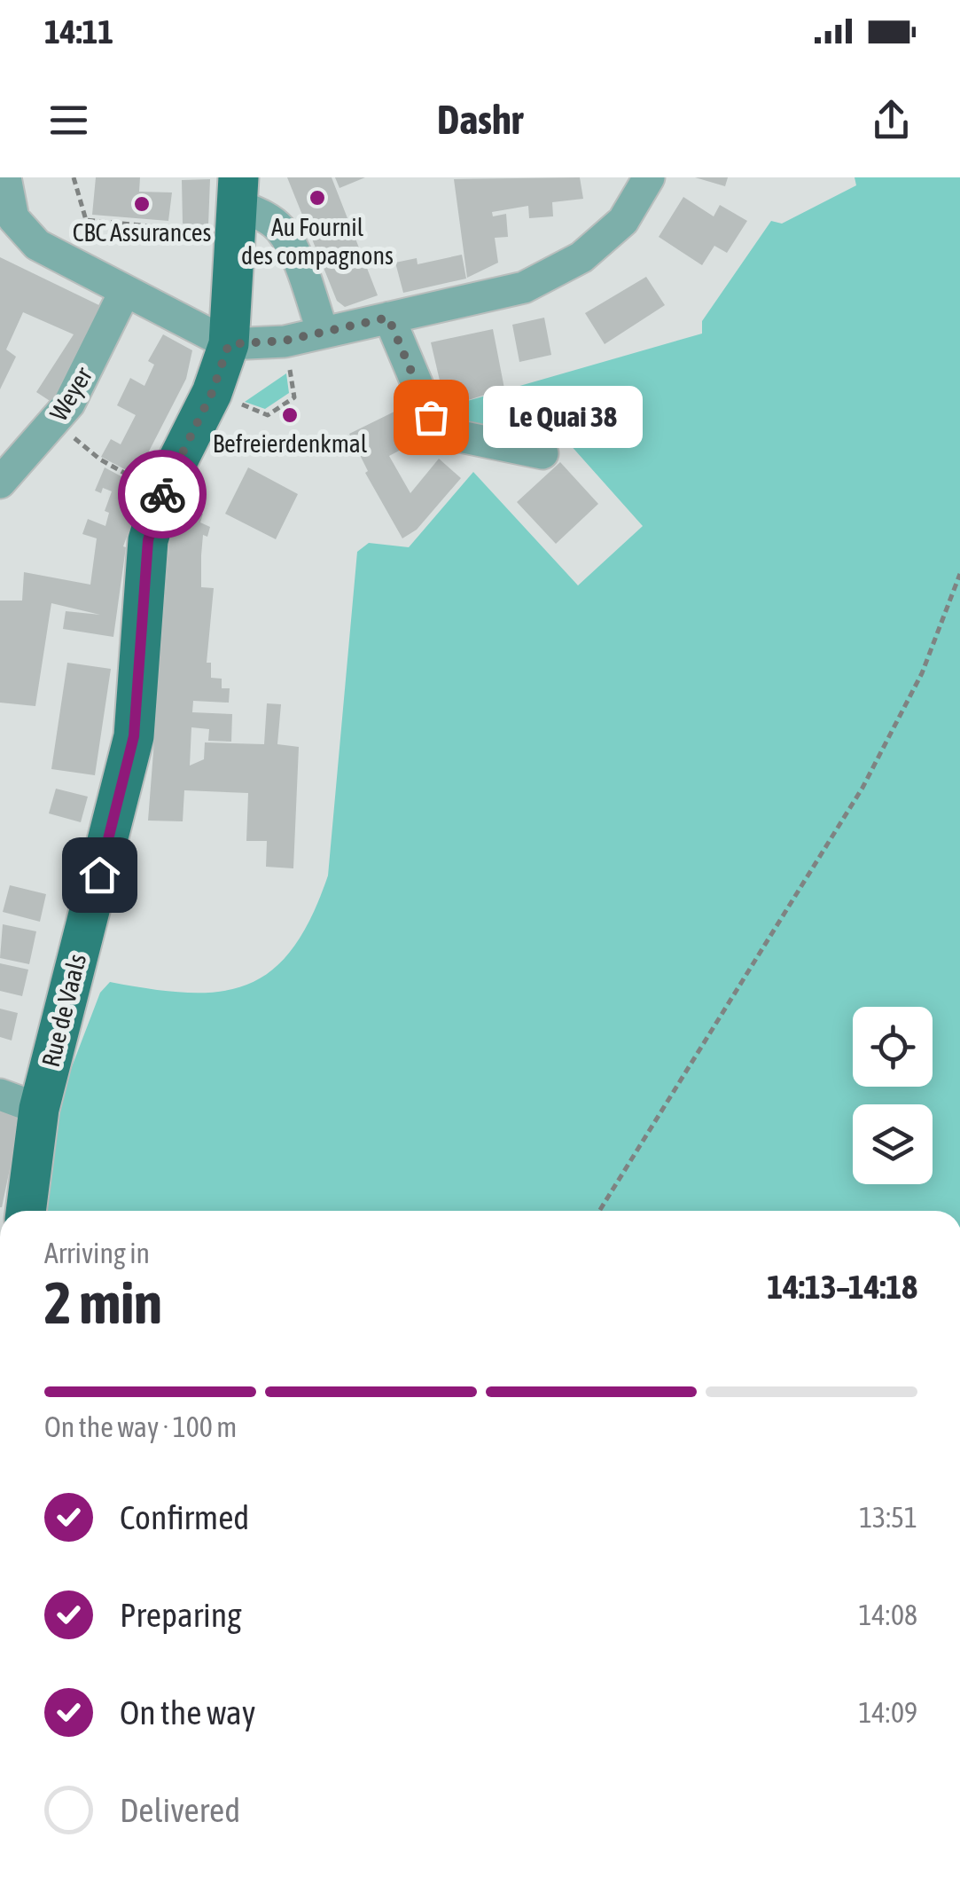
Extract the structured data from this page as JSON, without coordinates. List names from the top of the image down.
{
  "streets": {
    "main road": ["Rue de Vaals"],
    "street": ["Weyer"]
  },
  "places": [
    "Au Fournil des compagnons",
    "CBC Assurances",
    "Befreierdenkmal",
    "Le Quai 38"
  ],
  "page": {
    "status": "14:11",
    "header": "Dashr",
    "bubble": "Le Quai 38",
    "heading": ["2 min", "Arriving in", "14:13–14:18"],
    "bar": "On the way · 100 m",
    "list": [
      ["Confirmed", "13:51"],
      ["Preparing", "14:08"],
      ["On the way", "14:09"],
      "Delivered"
    ]
  }
}
